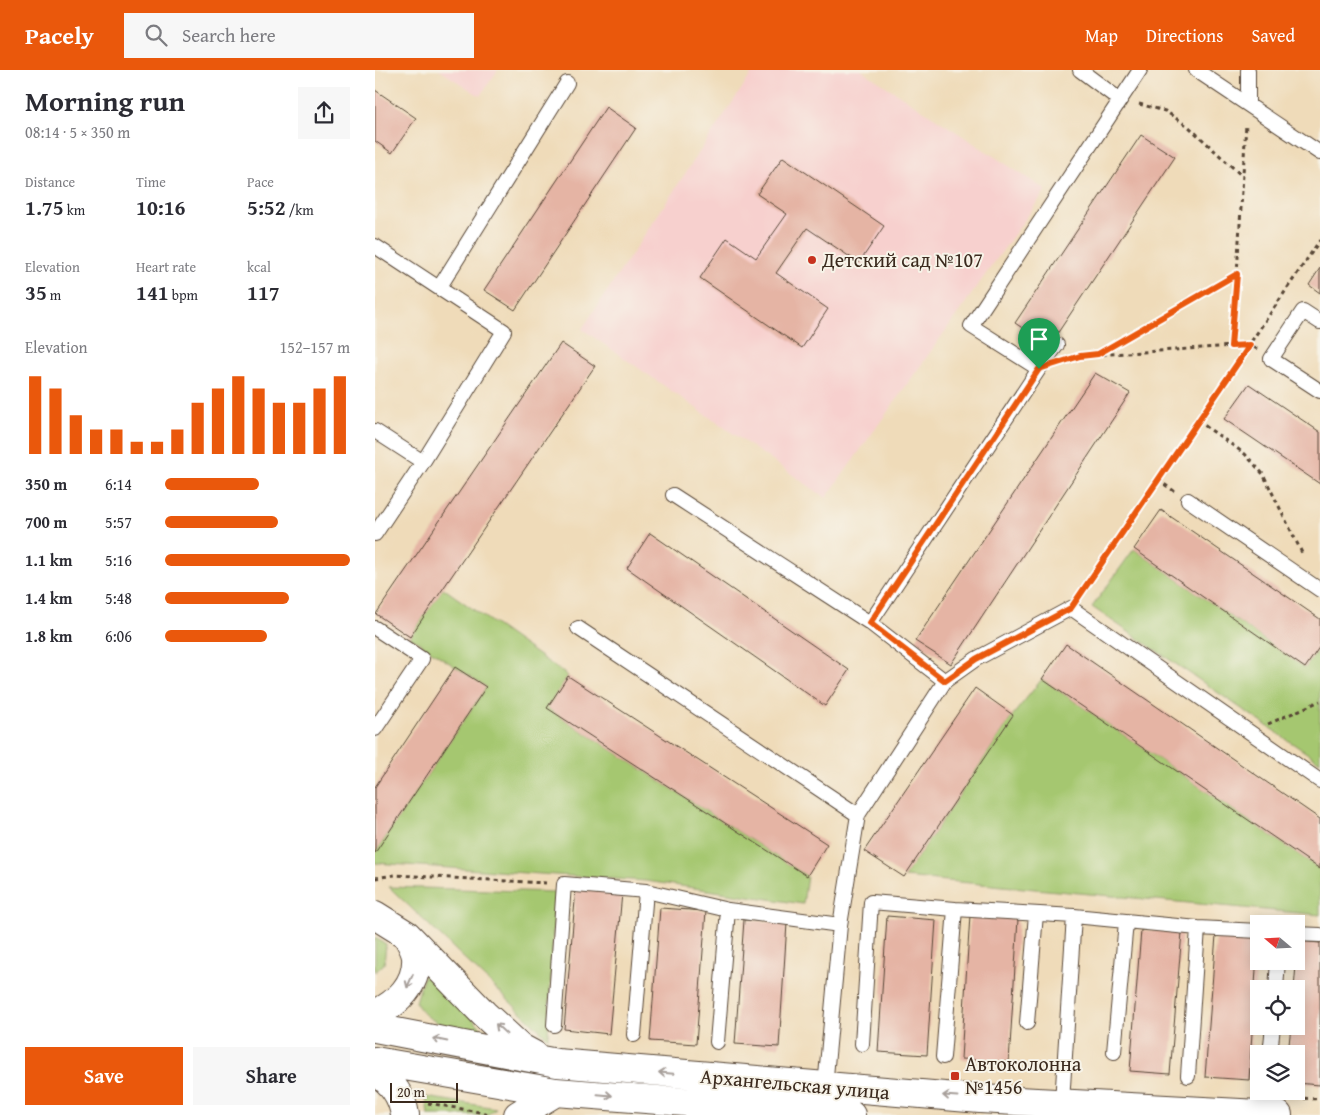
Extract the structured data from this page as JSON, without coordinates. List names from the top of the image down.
{
  "streets": {
    "main road": ["Архангельская улица"]
  },
  "places": {
    "other": ["Детский сад №107"],
    "transit": ["Автоколонна №1456"]
  },
  "scale_bar": "20 m",
  "north": "left",
  "page": {
    "header": "Pacely",
    "search": "Search here",
    "nav": ["Map", "Directions", "Saved"],
    "heading": ["Morning run", "08:14 · 5 × 350 m"],
    "stats": [
      ["Distance", "1.75 km"],
      ["Time", "10:16"],
      ["Pace", "5:52 /km"],
      ["Elevation", "35 m"],
      ["Heart rate", "141 bpm"],
      ["kcal", "117"]
    ],
    "chart": ["Elevation", "152–157 m"],
    "list": [
      {
        "name": "350 m",
        "note": "6:14"
      },
      {
        "name": "700 m",
        "note": "5:57"
      },
      {
        "name": "1.1 km",
        "note": "5:16"
      },
      {
        "name": "1.4 km",
        "note": "5:48"
      },
      {
        "name": "1.8 km",
        "note": "6:06"
      }
    ],
    "buttons": ["Save", "Share"],
    "scale": "20 m"
  }
}
